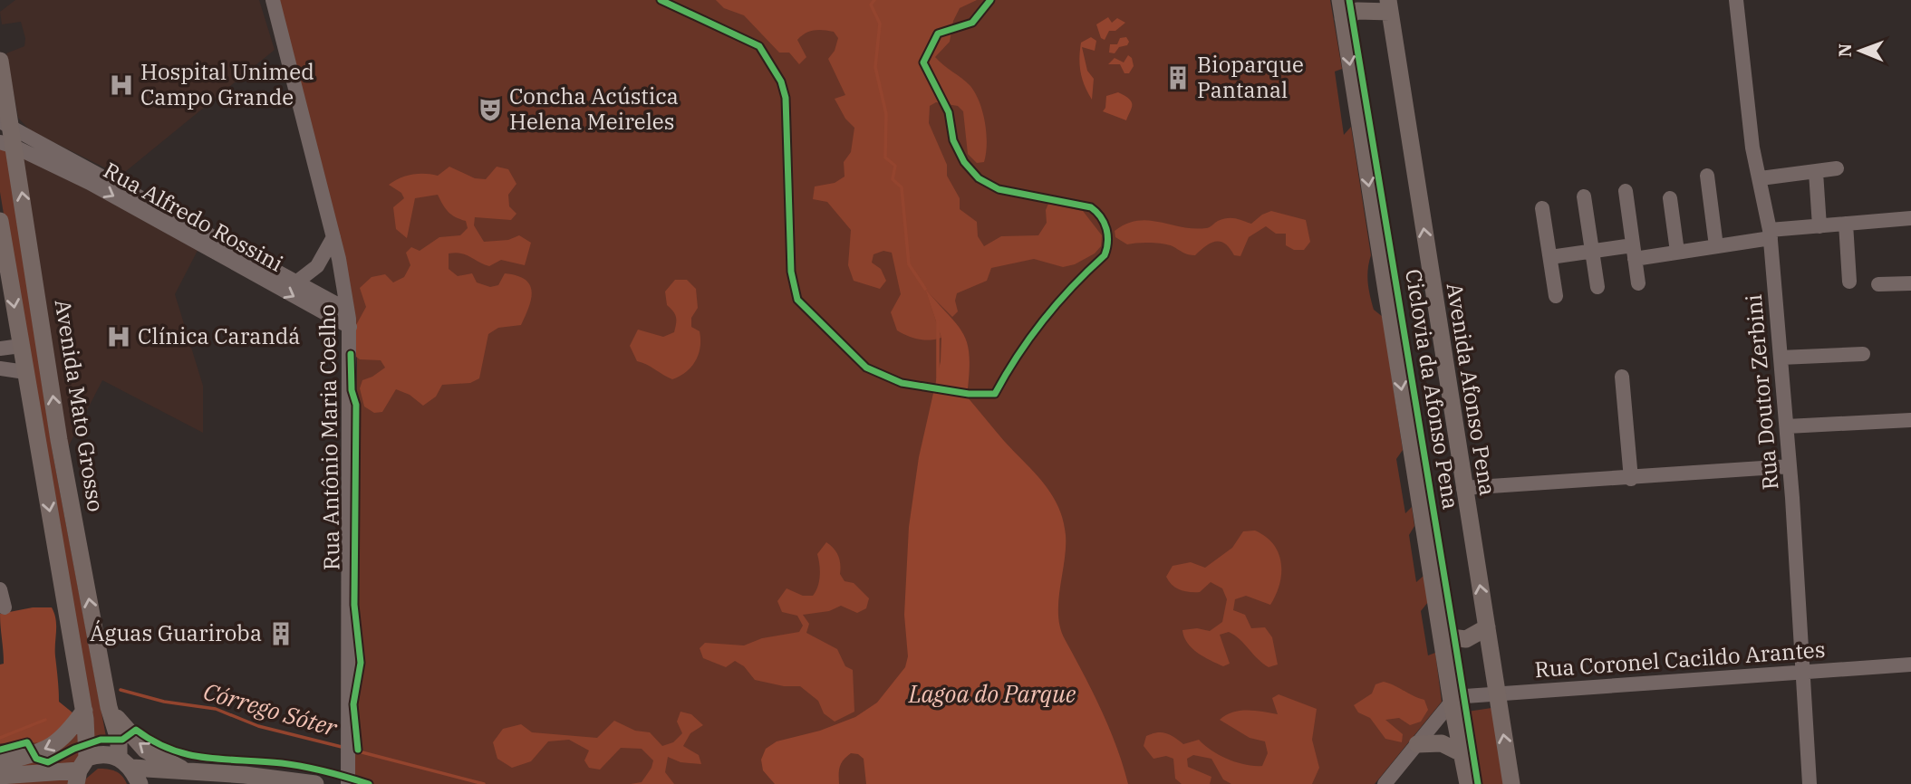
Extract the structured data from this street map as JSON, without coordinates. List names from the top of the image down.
{
  "streets": {
    "main road": ["Avenida Afonso Pena", "Avenida Mato Grosso"],
    "street": [
      "Rua Alfredo Rossini",
      "Rua Doutor Zerbini",
      "Rua Antônio Maria Coelho",
      "Rua Coronel Cacildo Arantes"
    ],
    "cycle path": ["Ciclovia da Afonso Pena"]
  },
  "crossings": [
    ["Rua Alfredo Rossini", "Avenida Mato Grosso"],
    ["Rua Alfredo Rossini", "Rua Antônio Maria Coelho"],
    ["Avenida Afonso Pena", "Rua Coronel Cacildo Arantes"],
    ["Rua Doutor Zerbini", "Rua Coronel Cacildo Arantes"]
  ],
  "water": ["Lagoa do Parque", "Córrego Sóter"],
  "places": {
    "building": ["Bioparque Pantanal", "Águas Guariroba"],
    "hospital": ["Hospital Unimed Campo Grande", "Clínica Carandá"],
    "theatre": ["Concha Acústica Helena Meireles"]
  },
  "north": "left"
}
